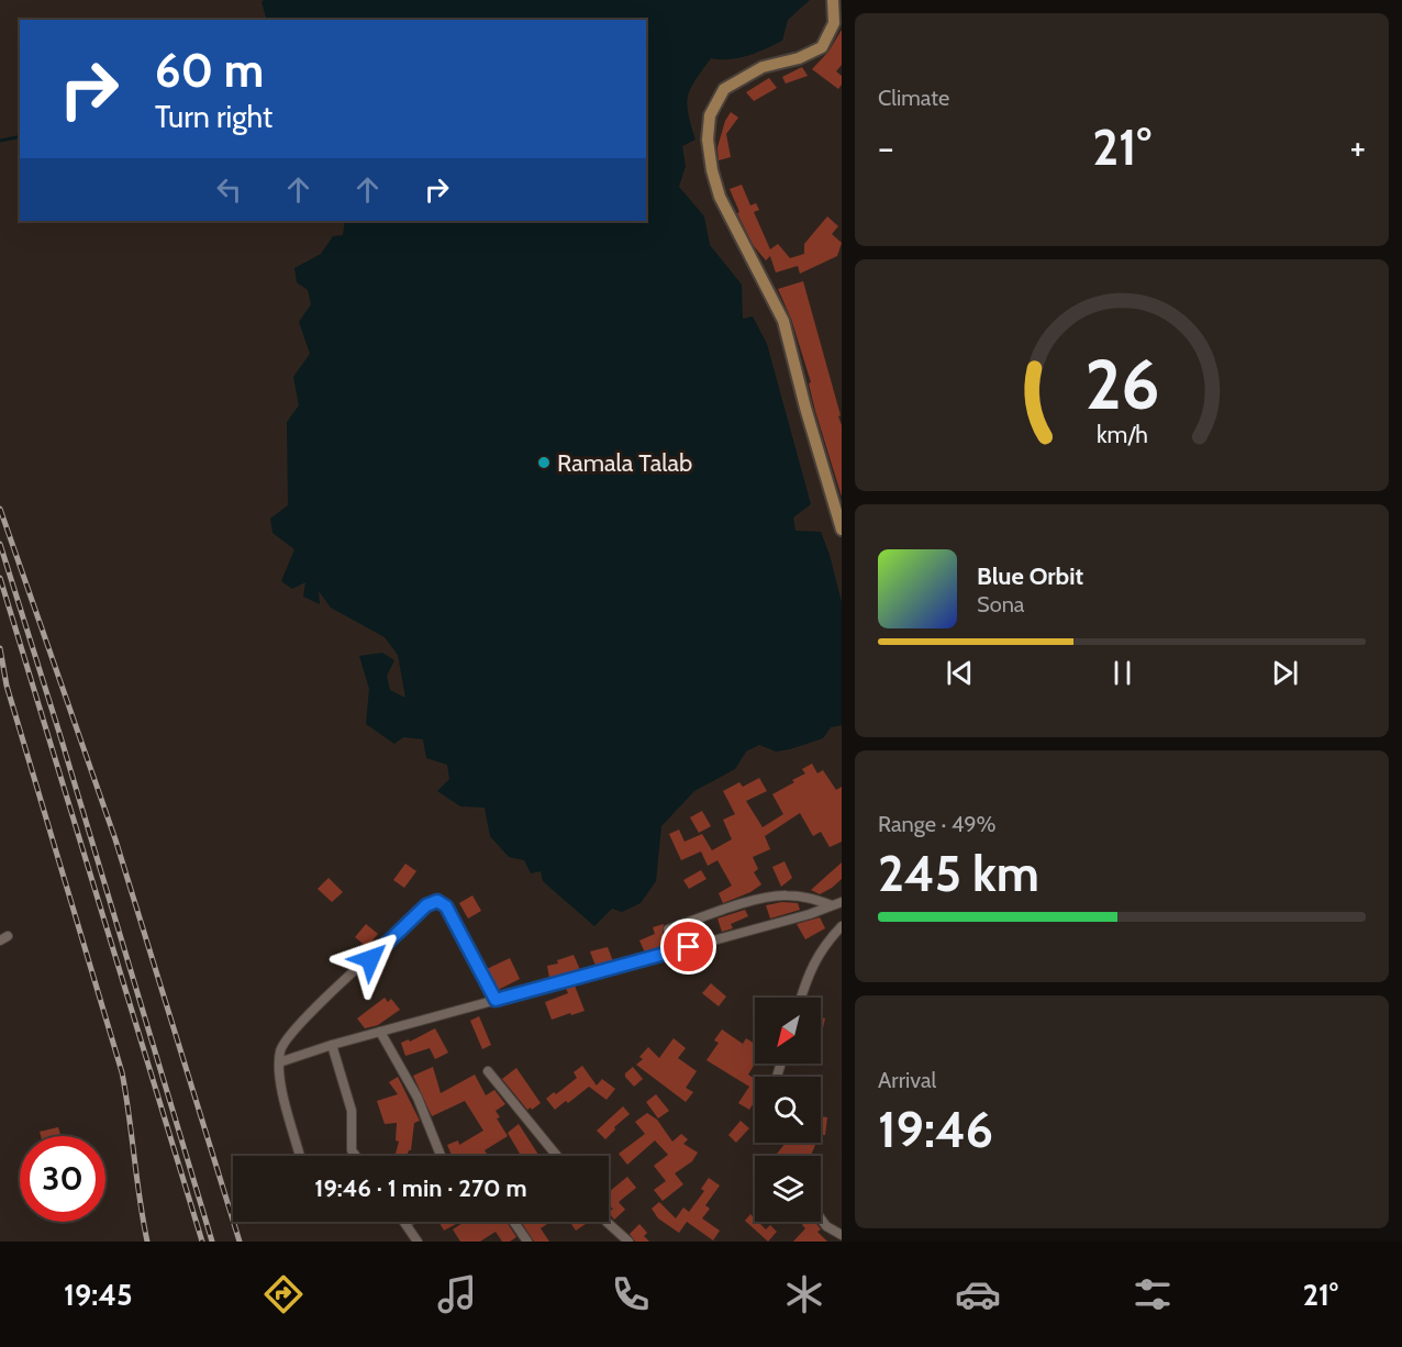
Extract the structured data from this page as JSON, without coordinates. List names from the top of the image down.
{
  "places": ["Ramala Talab"],
  "north": "bottom left",
  "page": {
    "tile": [
      "Climate",
      ["Range · 49%", "245 km"],
      ["Arrival", "19:46"]
    ],
    "turn": ["60 m", "Turn right"],
    "heat": ["−", "21°", "+"],
    "song": ["Blue Orbit", "Sona"],
    "limit": "30",
    "trip": "19:46 · 1 min · 270 m",
    "tabs": ["19:45", "21°"],
    "gauge": ["26", "km/h"]
  }
}
